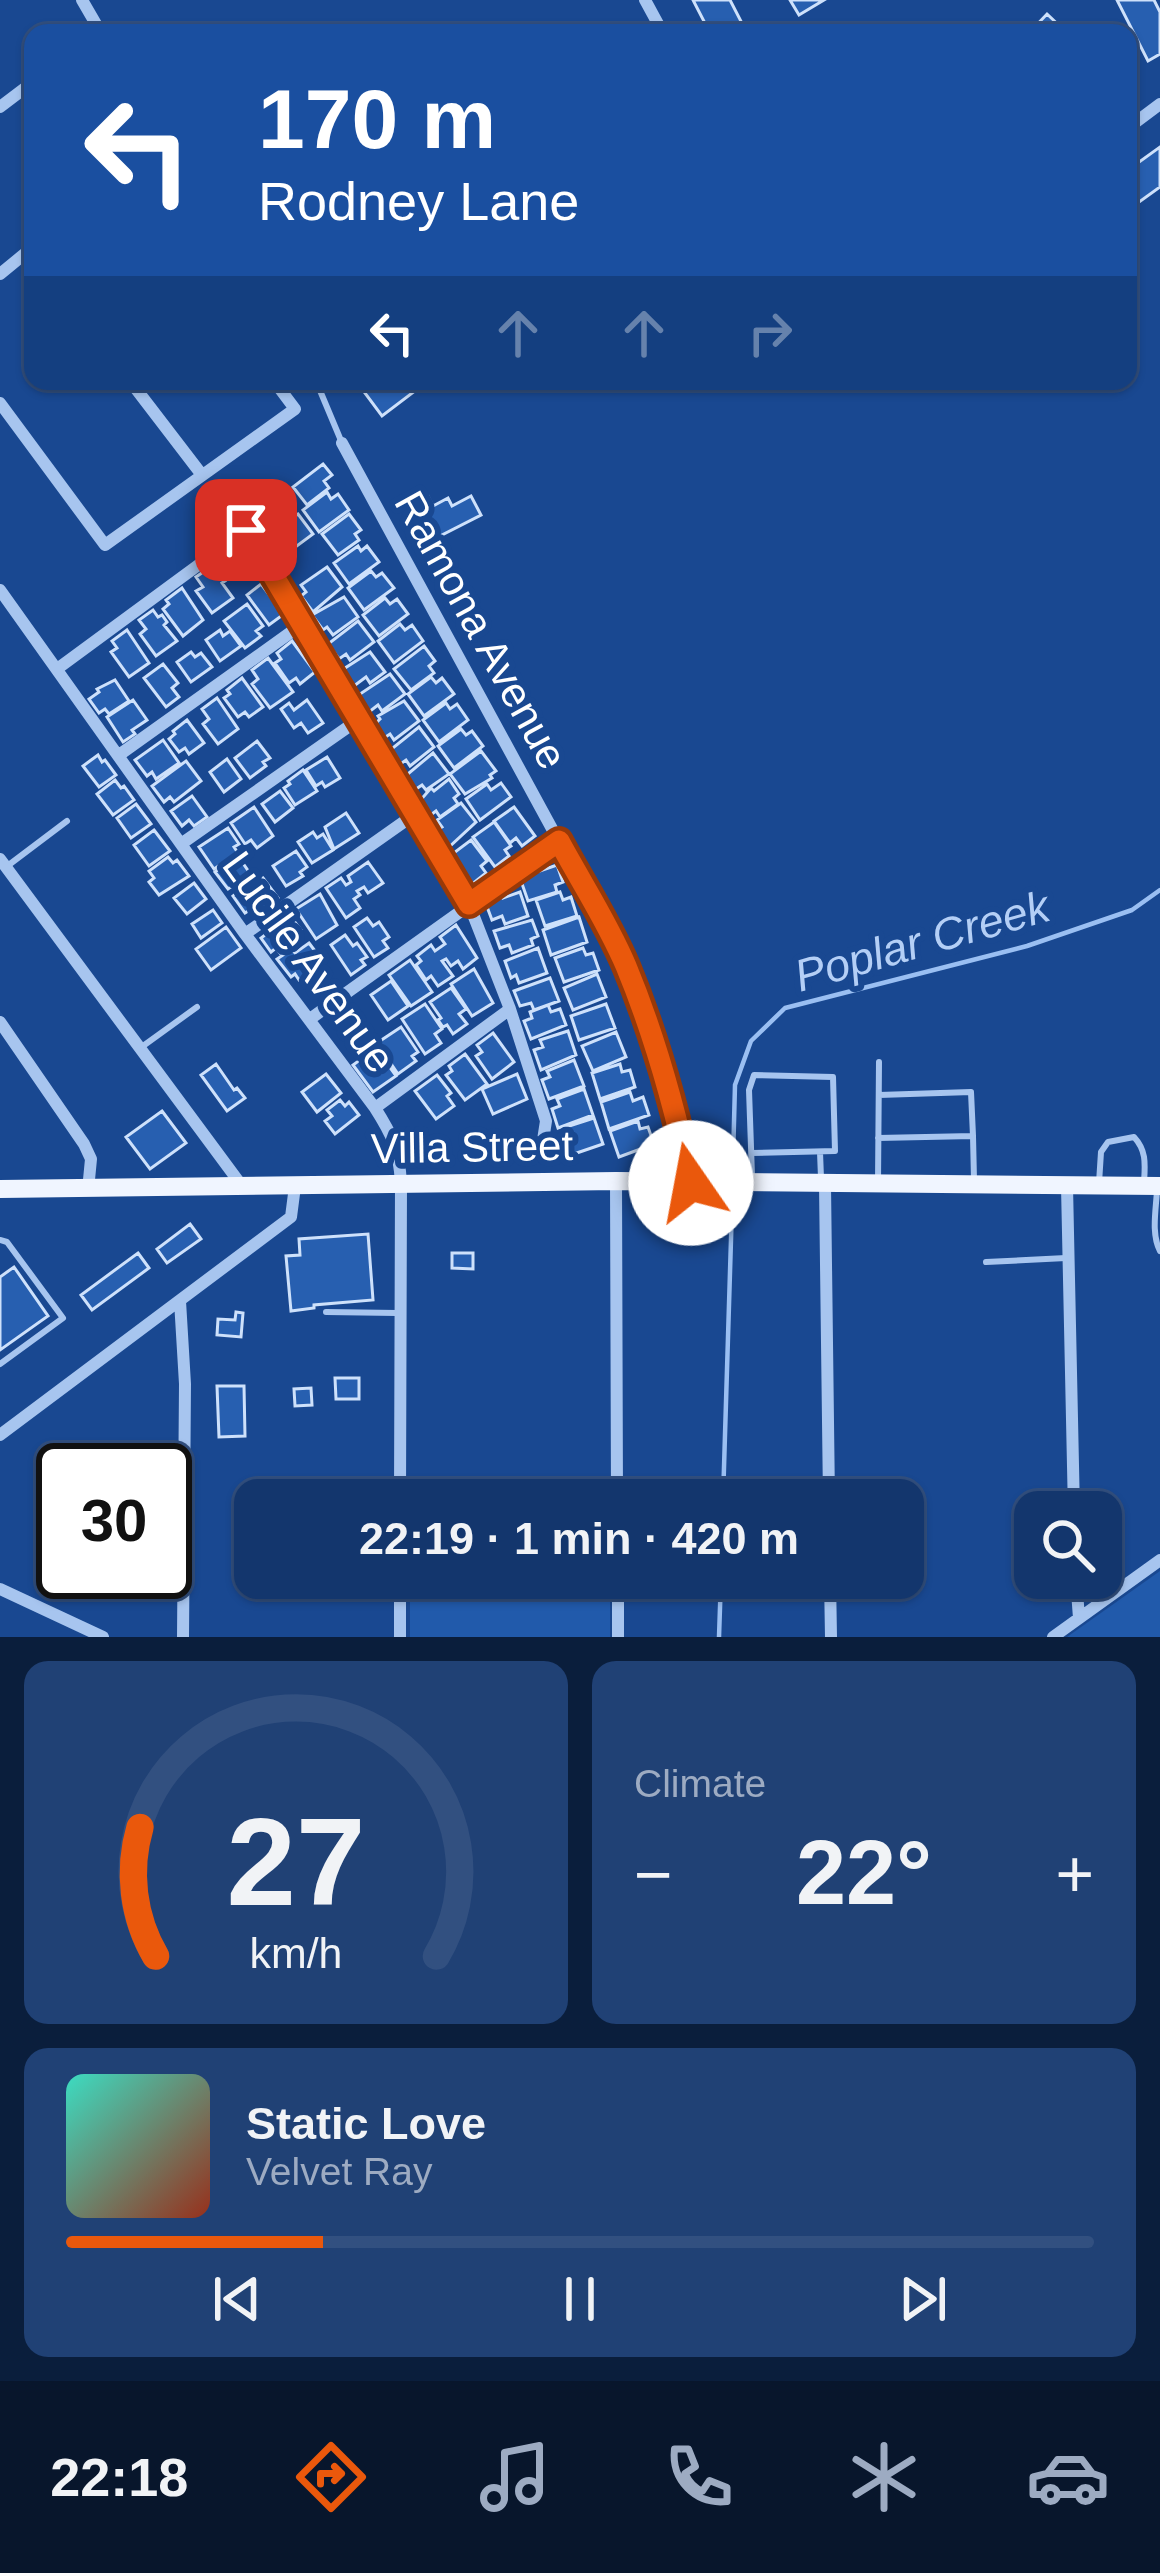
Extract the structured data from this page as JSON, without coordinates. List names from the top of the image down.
{
  "streets": {
    "main road": ["Villa Street"],
    "street": ["Ramona Avenue", "Lucile Avenue"]
  },
  "crossings": [
    ["Ramona Avenue", "Villa Street"],
    ["Lucile Avenue", "Villa Street"]
  ],
  "water": ["Poplar Creek"],
  "page": {
    "turn": ["170 m", "Rodney Lane"],
    "limit": "30",
    "trip": "22:19 · 1 min · 420 m",
    "tile": "Climate",
    "heat": ["−", "22°", "+"],
    "song": ["Static Love", "Velvet Ray"],
    "tabs": "22:18",
    "gauge": ["27", "km/h"]
  }
}
